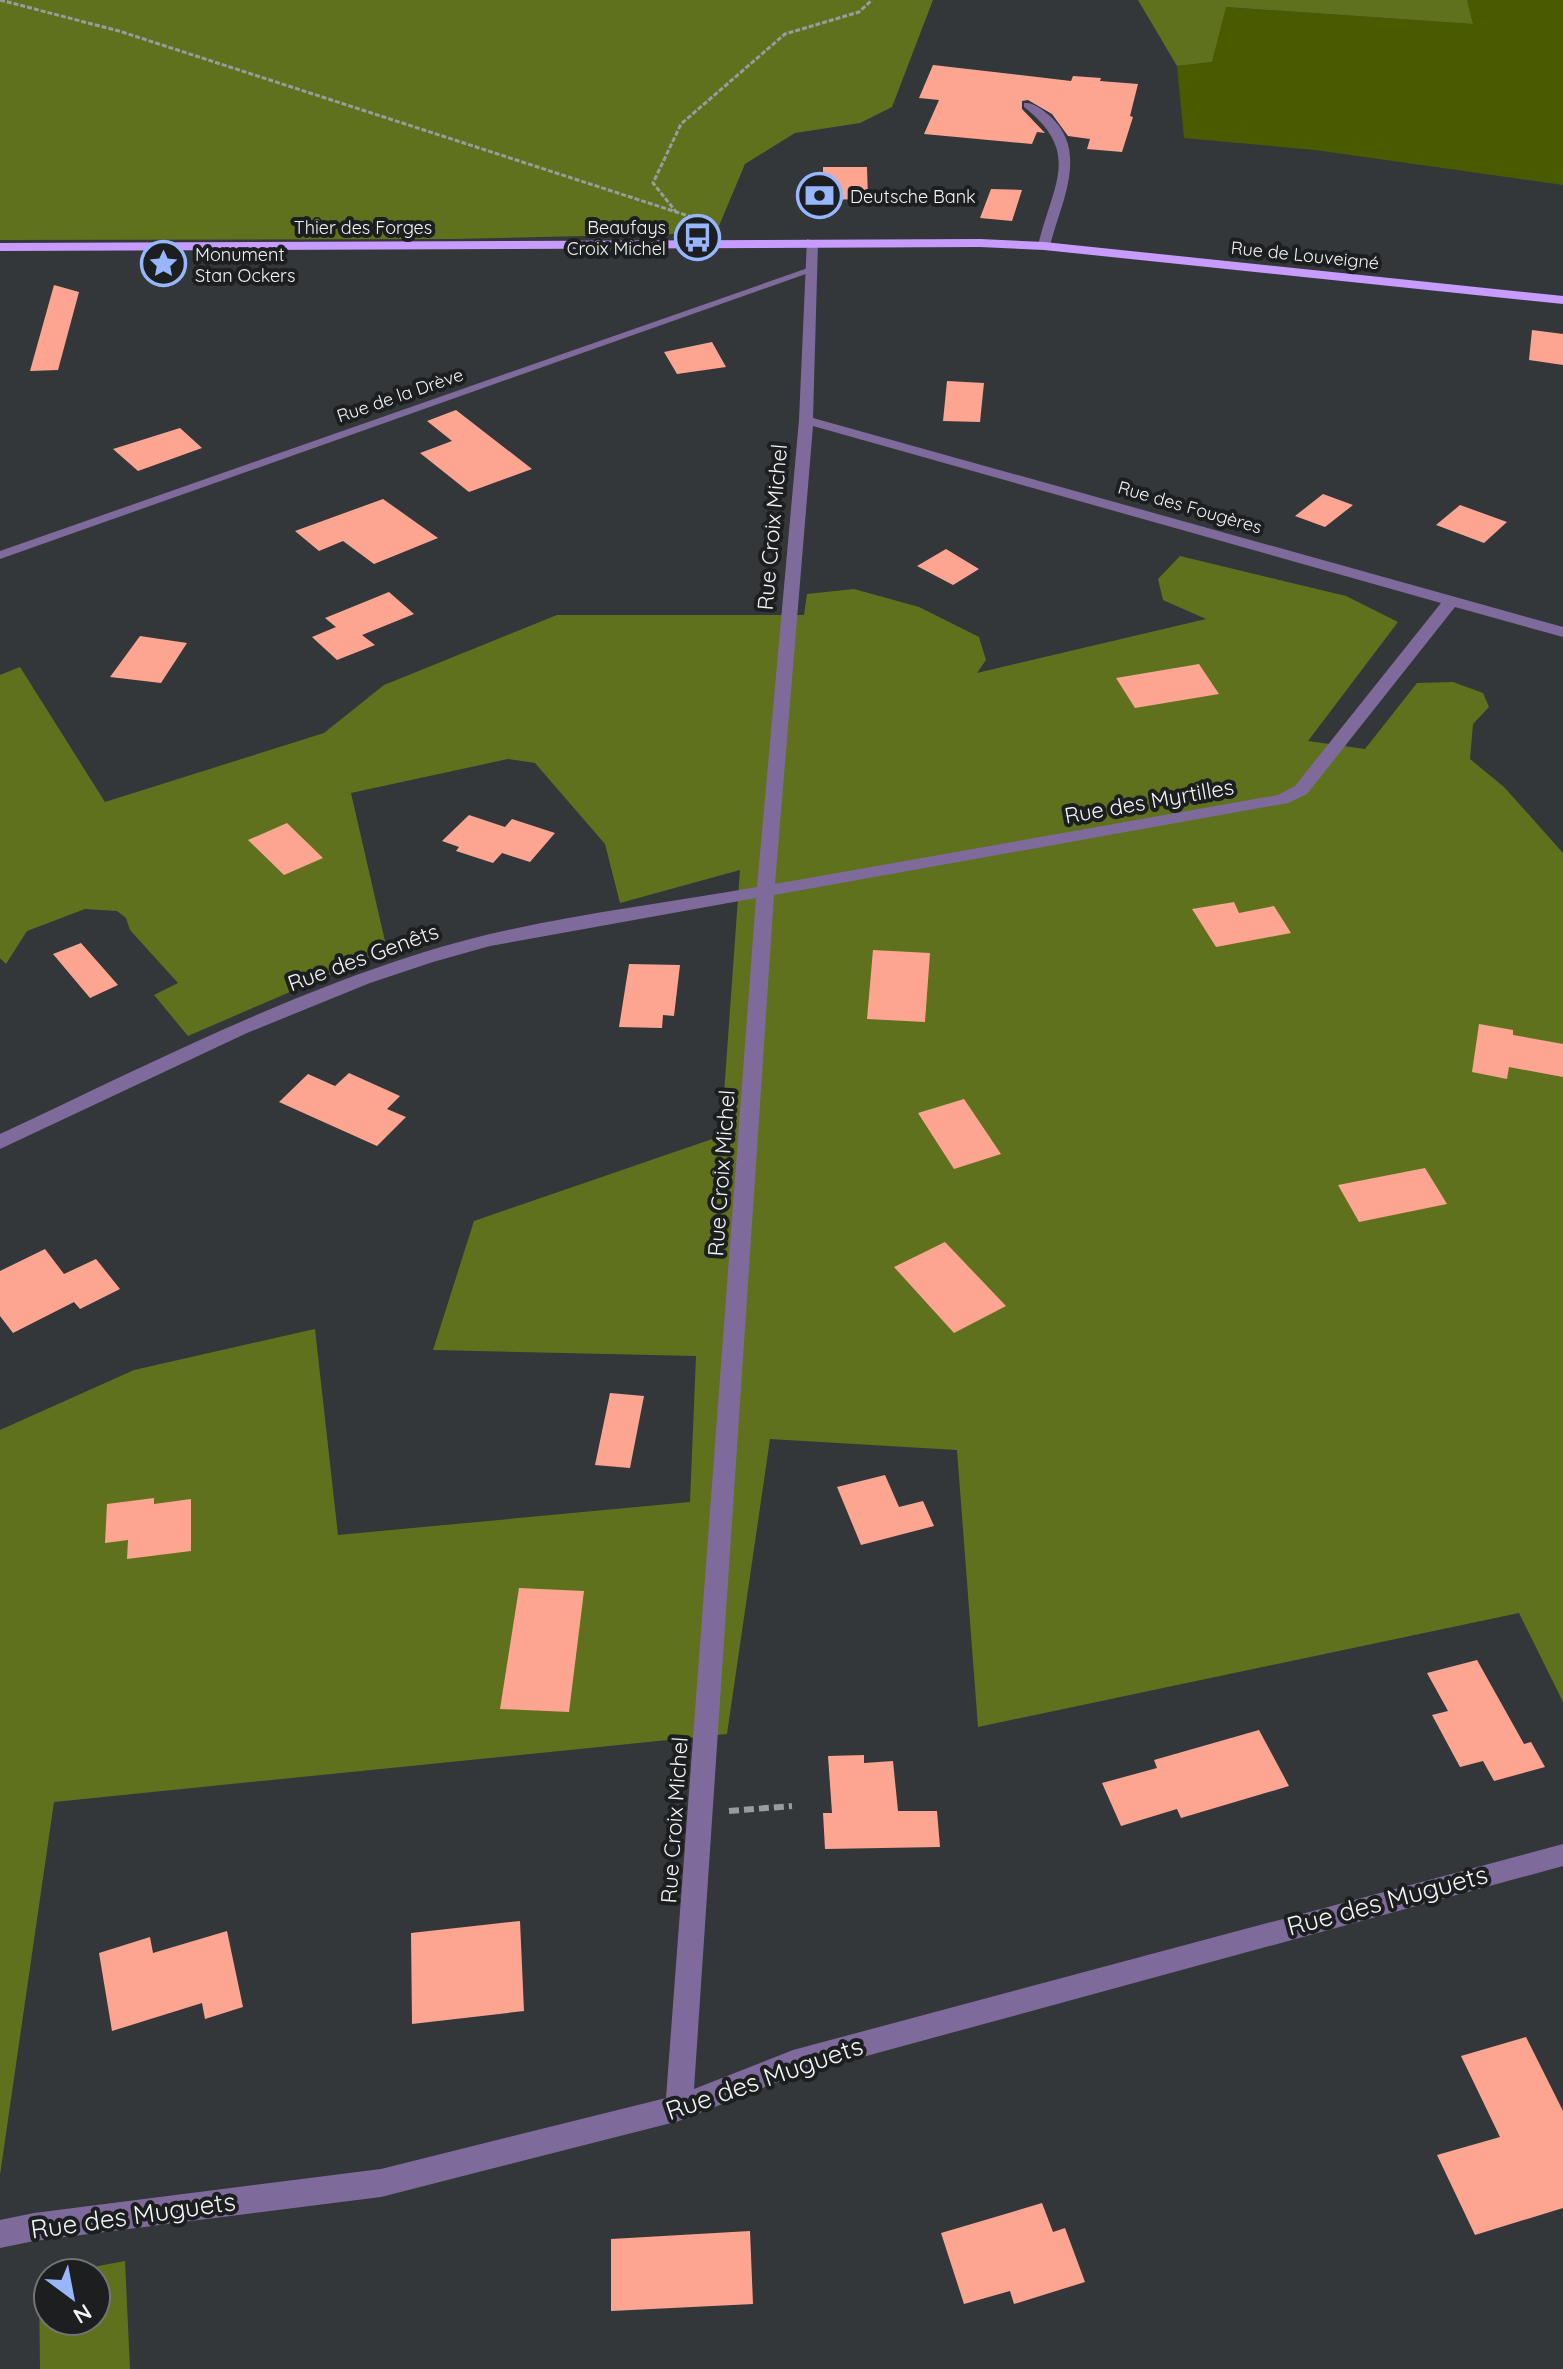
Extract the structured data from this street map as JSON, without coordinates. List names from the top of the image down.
{
  "streets": {
    "main road": ["Thier des Forges", "Rue de Louveigné"],
    "street": [
      "Rue des Fougères",
      "Rue Croix Michel",
      "Rue des Myrtilles",
      "Rue des Genêts",
      "Rue des Muguets"
    ],
    "lane": ["Rue de la Drève"]
  },
  "crossings": [
    ["Thier des Forges", "Rue de Louveigné"],
    ["Thier des Forges", "Rue Croix Michel"],
    ["Rue de Louveigné", "Rue Croix Michel"],
    ["Rue de la Drève", "Rue Croix Michel"],
    ["Rue des Fougères", "Rue Croix Michel"],
    ["Rue des Fougères", "Rue des Myrtilles"],
    ["Rue Croix Michel", "Rue des Myrtilles"],
    ["Rue Croix Michel", "Rue des Genêts"],
    ["Rue Croix Michel", "Rue des Muguets"],
    ["Rue des Myrtilles", "Rue des Genêts"]
  ],
  "places": {
    "bank": ["Deutsche Bank"],
    "bus stop": ["Beaufays Croix Michel"],
    "place": ["Monument Stan Ockers"]
  },
  "north": "bottom right"
}
